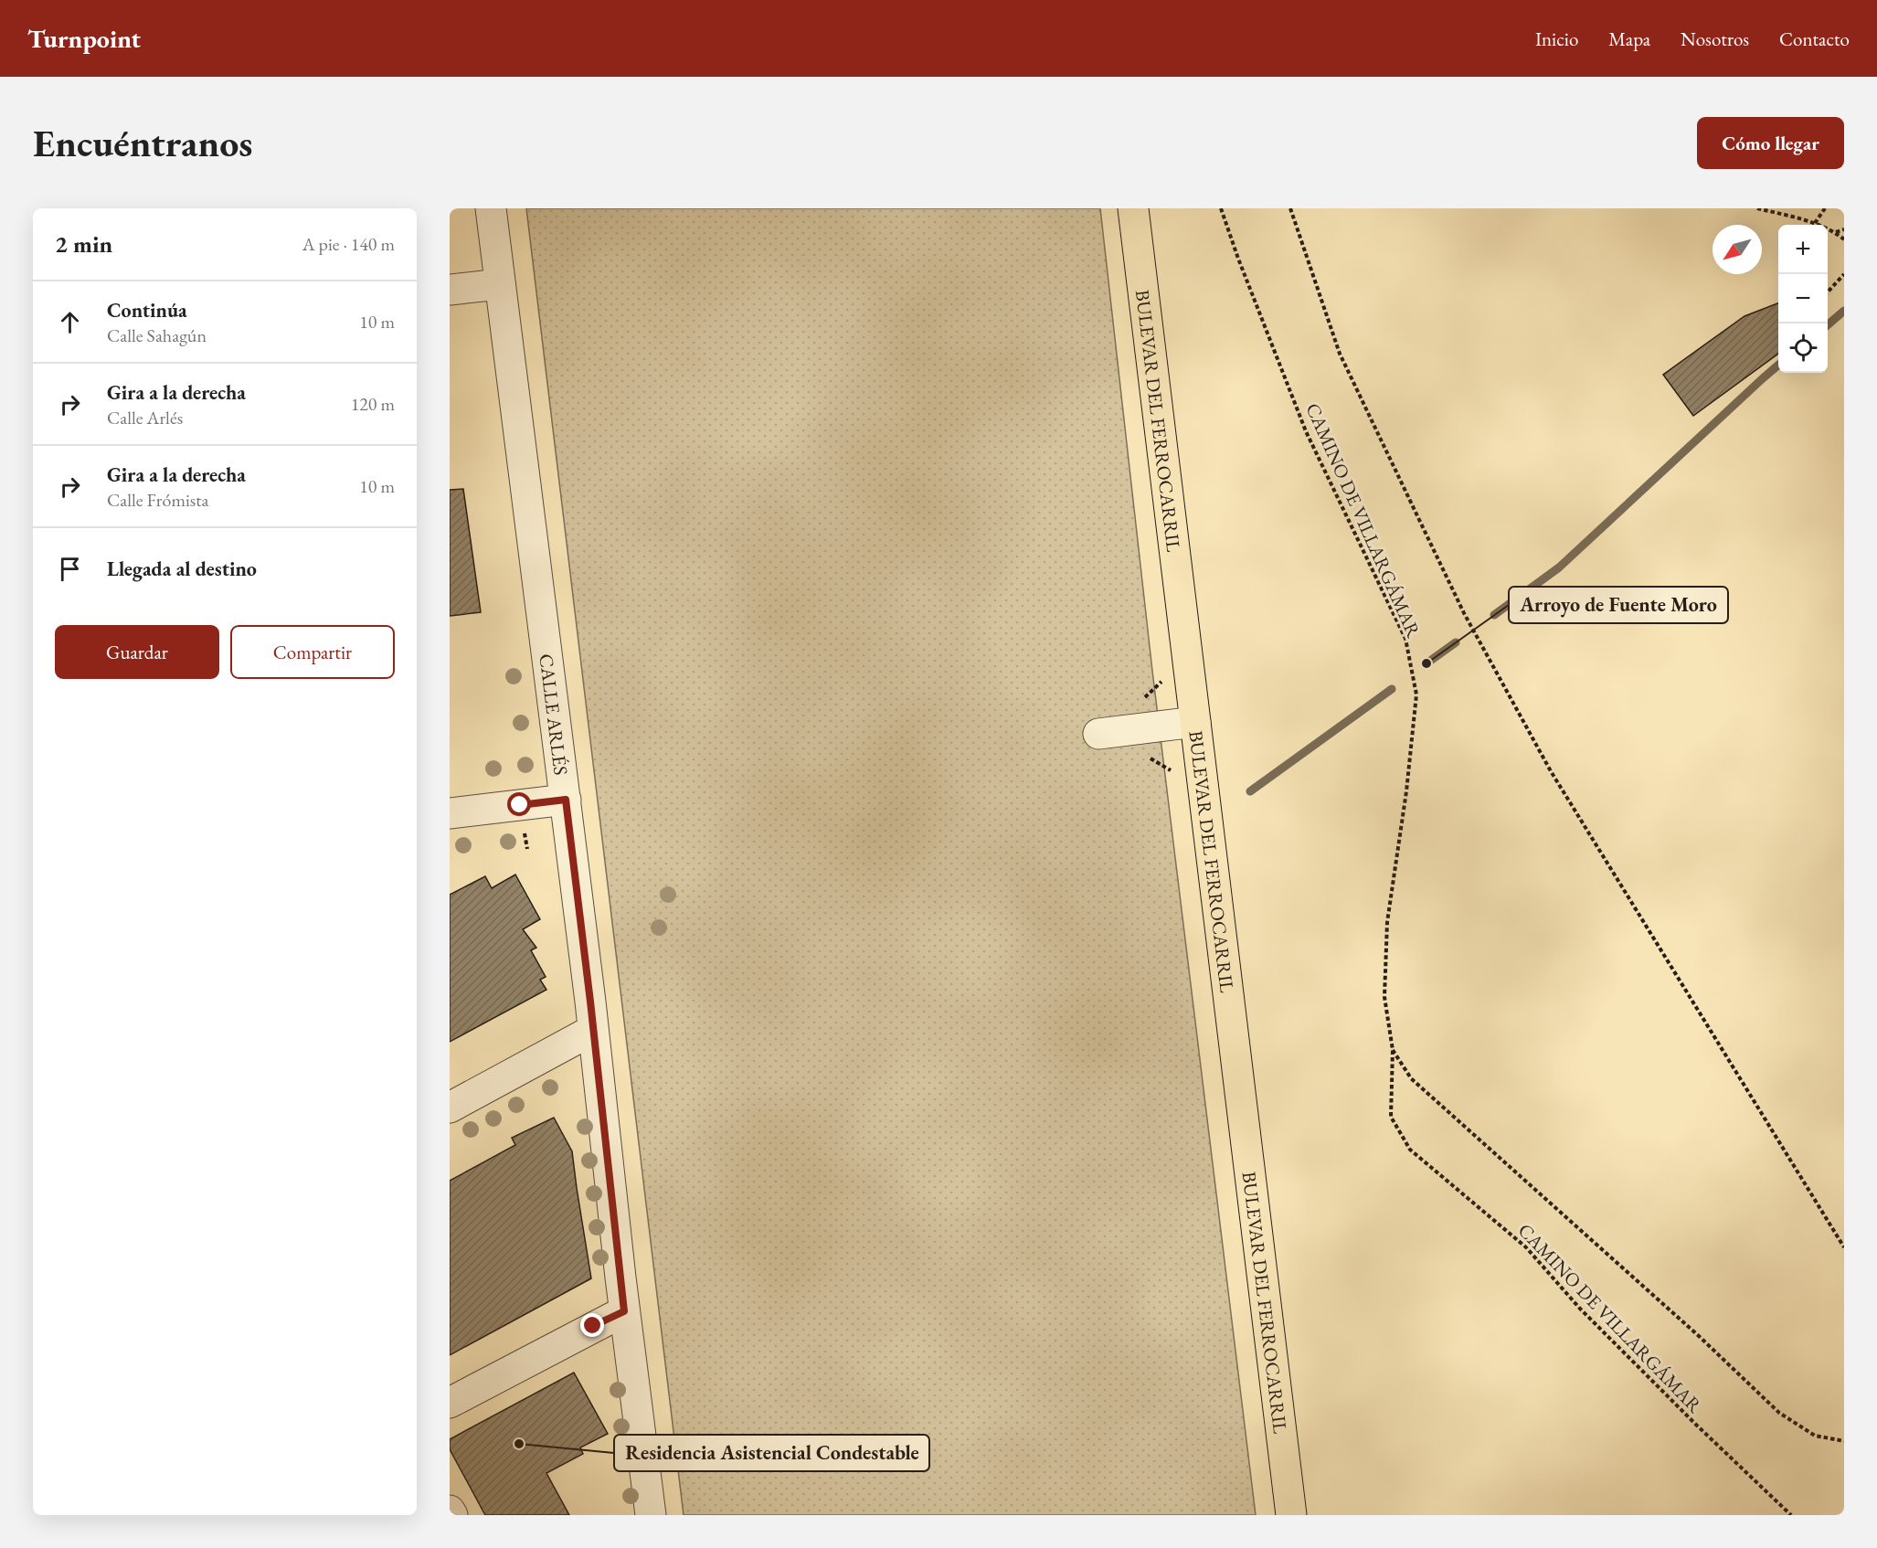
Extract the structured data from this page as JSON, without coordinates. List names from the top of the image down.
{
  "streets": {
    "main road": ["BULEVAR DEL FERROCARRIL"],
    "street": ["CALLE ARLÉS"],
    "path": ["CAMINO DE VILLARGÁMAR"]
  },
  "places": ["Arroyo de Fuente Moro", "Residencia Asistencial Condestable"],
  "north": "bottom left",
  "page": {
    "header": "Turnpoint",
    "nav": [
      "Inicio",
      "Mapa",
      "Nosotros",
      "Contacto"
    ],
    "buttons": [
      "Cómo llegar",
      ["Guardar", "Compartir"]
    ],
    "title": "Encuéntranos",
    "heading": ["2 min", "A pie · 140 m"],
    "map_buttons": ["+", "−"],
    "list": [
      ["Continúa", "Calle Sahagún", "10 m"],
      ["Gira a la derecha", "Calle Arlés", "120 m"],
      ["Gira a la derecha", "Calle Frómista", "10 m"],
      "Llegada al destino"
    ]
  }
}
